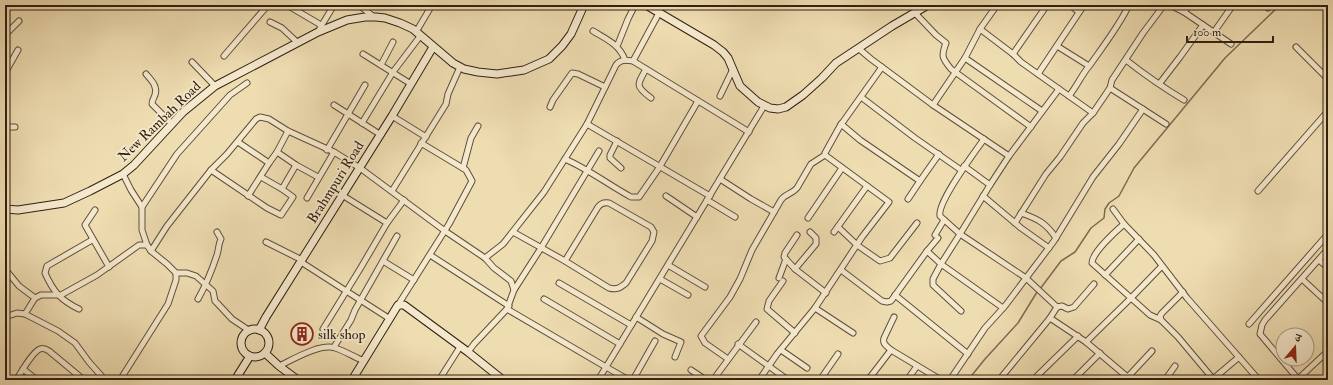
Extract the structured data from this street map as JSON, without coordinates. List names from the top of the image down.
{
  "streets": {
    "street": ["New Rambah Road", "Brahmpuri Road"]
  },
  "crossings": [
    ["New Rambah Road", "Brahmpuri Road"]
  ],
  "places": {
    "building": ["silk shop"]
  },
  "scale_bar": "100 m",
  "north": "top"
}
